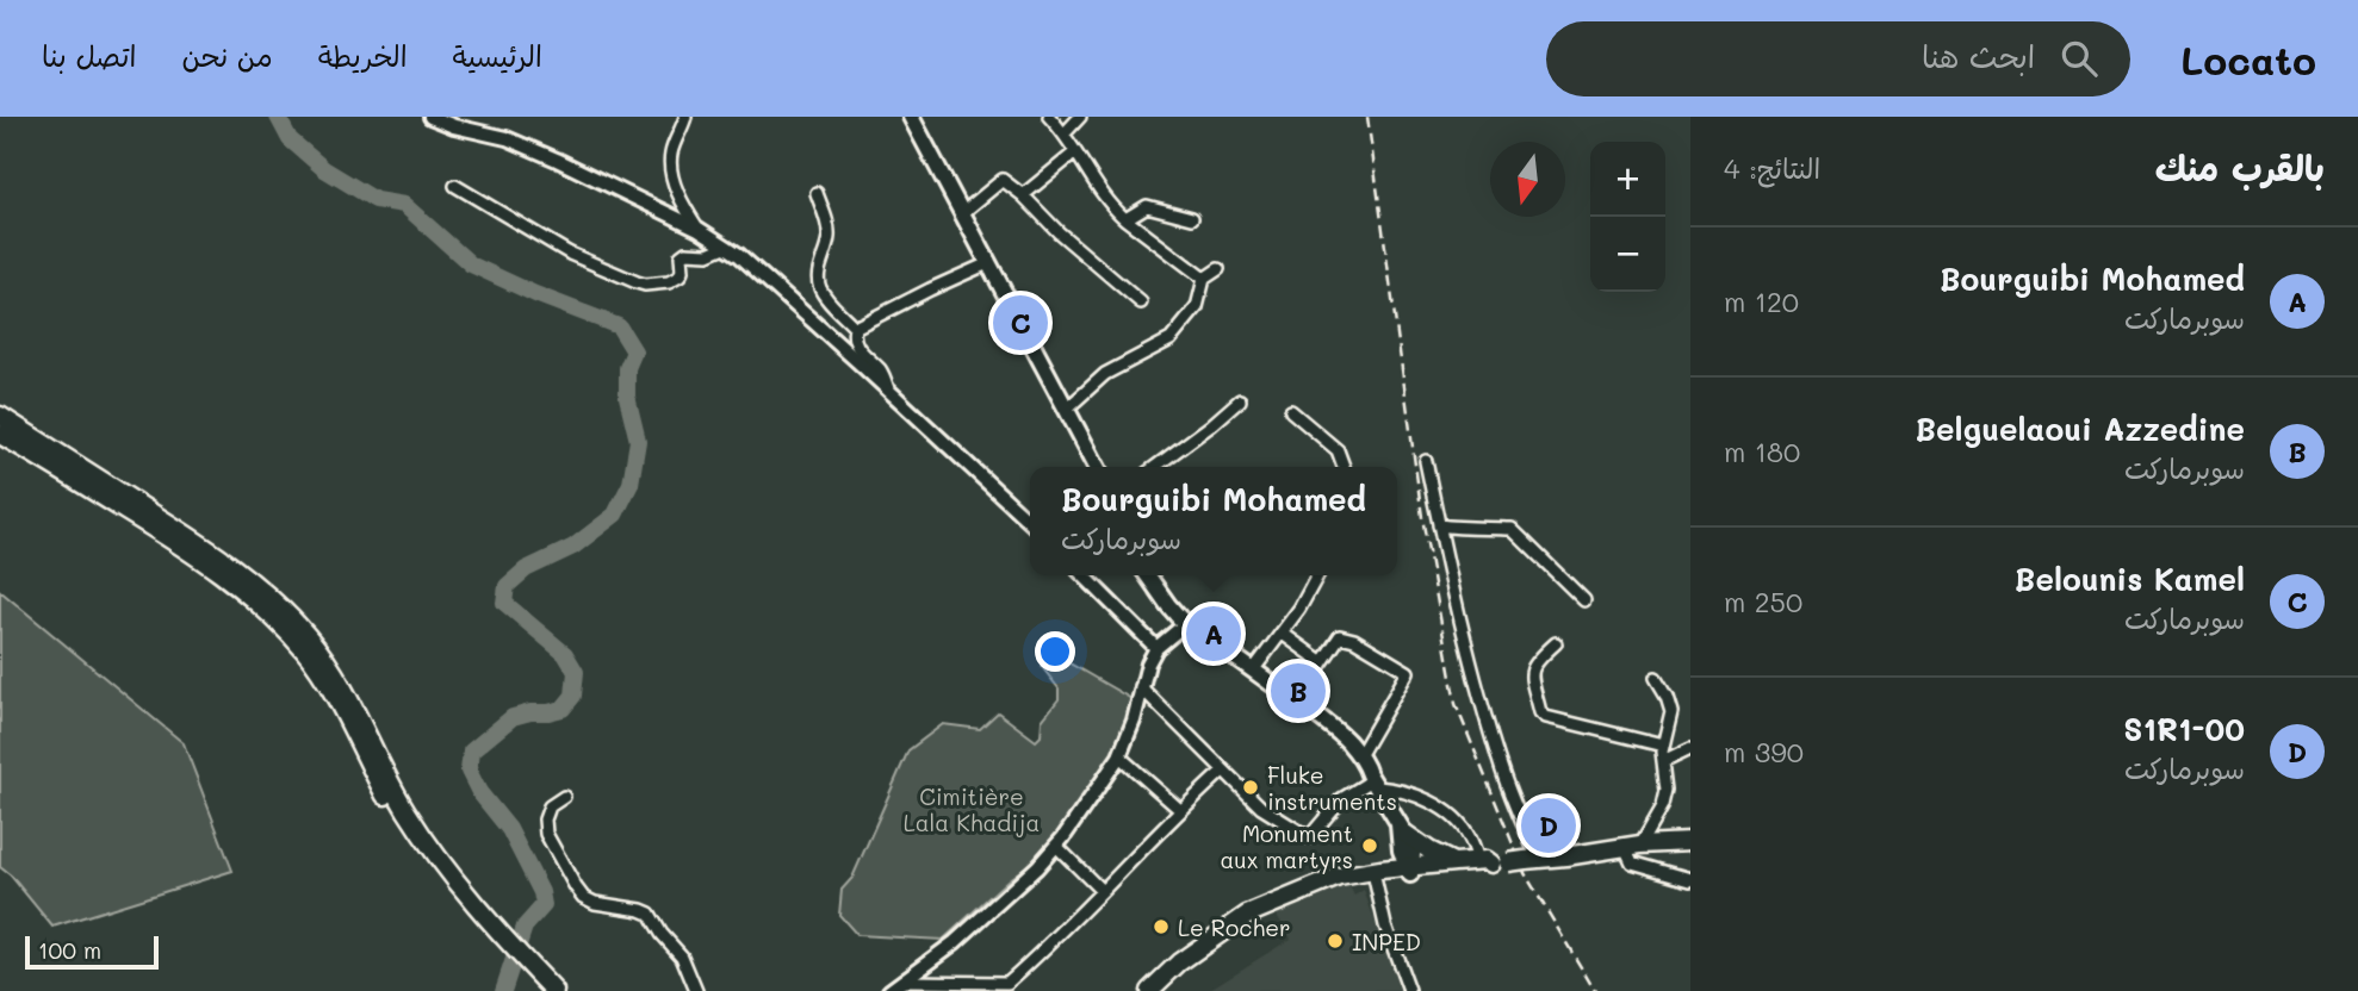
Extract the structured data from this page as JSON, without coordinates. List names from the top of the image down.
{
  "parks": ["Cimitière Lala Khadija"],
  "places": [
    "Fluke instruments",
    "Monument aux martyrs",
    "Le Rocher",
    "INPED"
  ],
  "scale_bar": "100 m",
  "north": "bottom",
  "page": {
    "header": "Locato",
    "search": "ابحث هنا",
    "nav": [
      "الرئيسية",
      "الخريطة",
      "من نحن",
      "اتصل بنا"
    ],
    "heading": ["بالقرب منك", "النتائج: 4"],
    "map_buttons": ["+", "−"],
    "list": [
      {
        "mark": "A",
        "name": "Bourguibi Mohamed",
        "note": "سوبرماركت",
        "value": "120 m"
      },
      {
        "mark": "B",
        "name": "Belguelaoui Azzedine",
        "note": "سوبرماركت",
        "value": "180 m"
      },
      {
        "mark": "C",
        "name": "Belounis Kamel",
        "note": "سوبرماركت",
        "value": "250 m"
      },
      {
        "mark": "D",
        "name": "S1R1-00",
        "note": "سوبرماركت",
        "value": "390 m"
      }
    ],
    "pins": [
      "C",
      "A",
      "B",
      "D"
    ],
    "popup": ["Bourguibi Mohamed", "سوبرماركت"],
    "scale": "100 m"
  }
}
